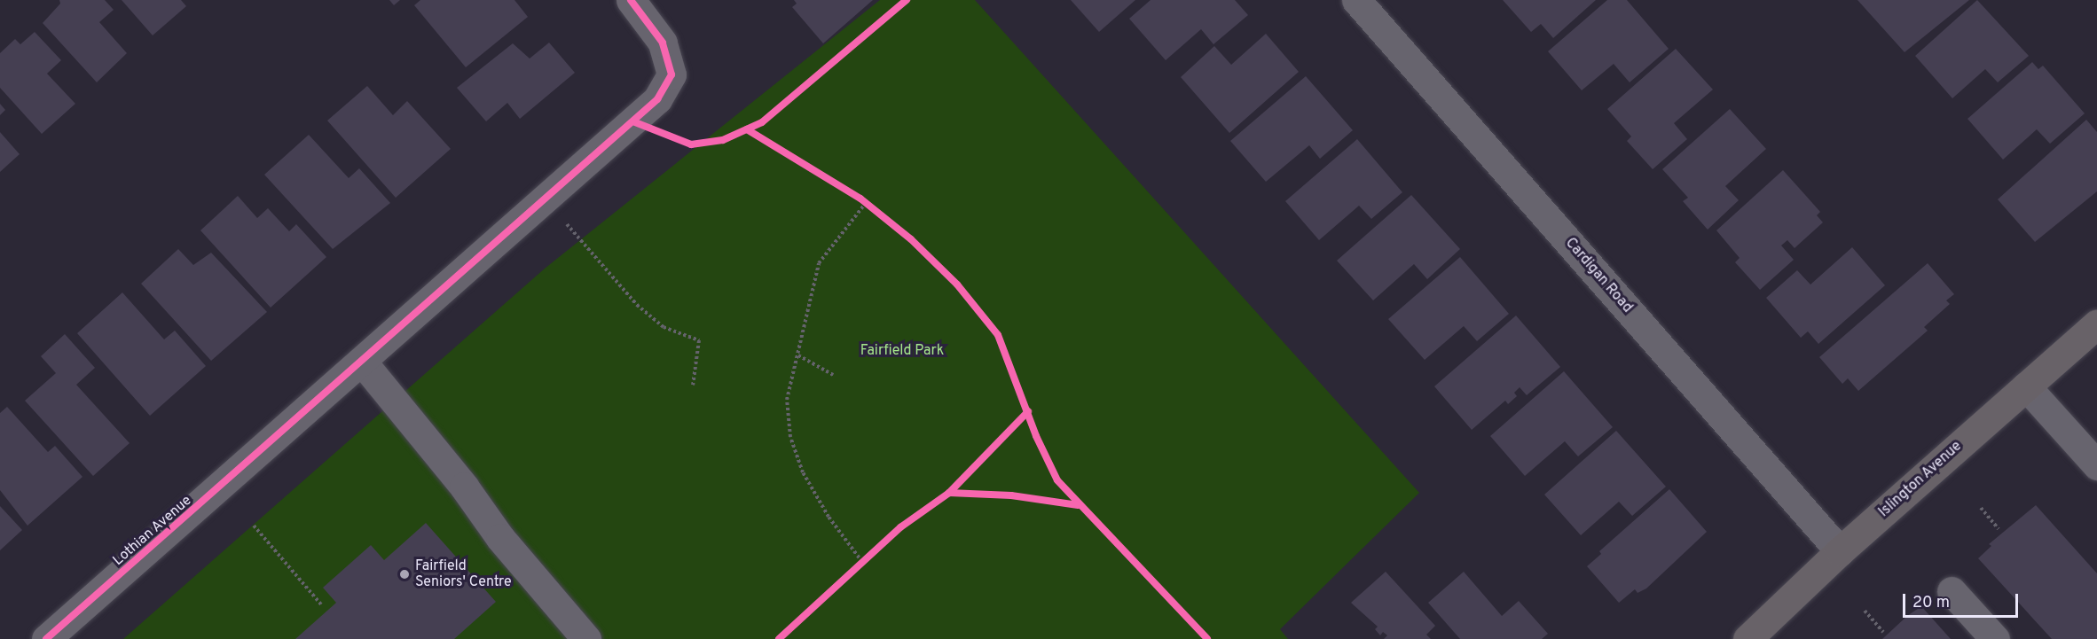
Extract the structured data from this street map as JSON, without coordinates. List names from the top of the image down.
{
  "streets": {
    "main road": ["Islington Avenue"],
    "street": ["Cardigan Road", "Lothian Avenue"]
  },
  "crossings": [
    ["Cardigan Road", "Islington Avenue"]
  ],
  "parks": ["Fairfield Park"],
  "places": ["Fairfield Seniors' Centre"],
  "scale_bar": "20 m"
}
